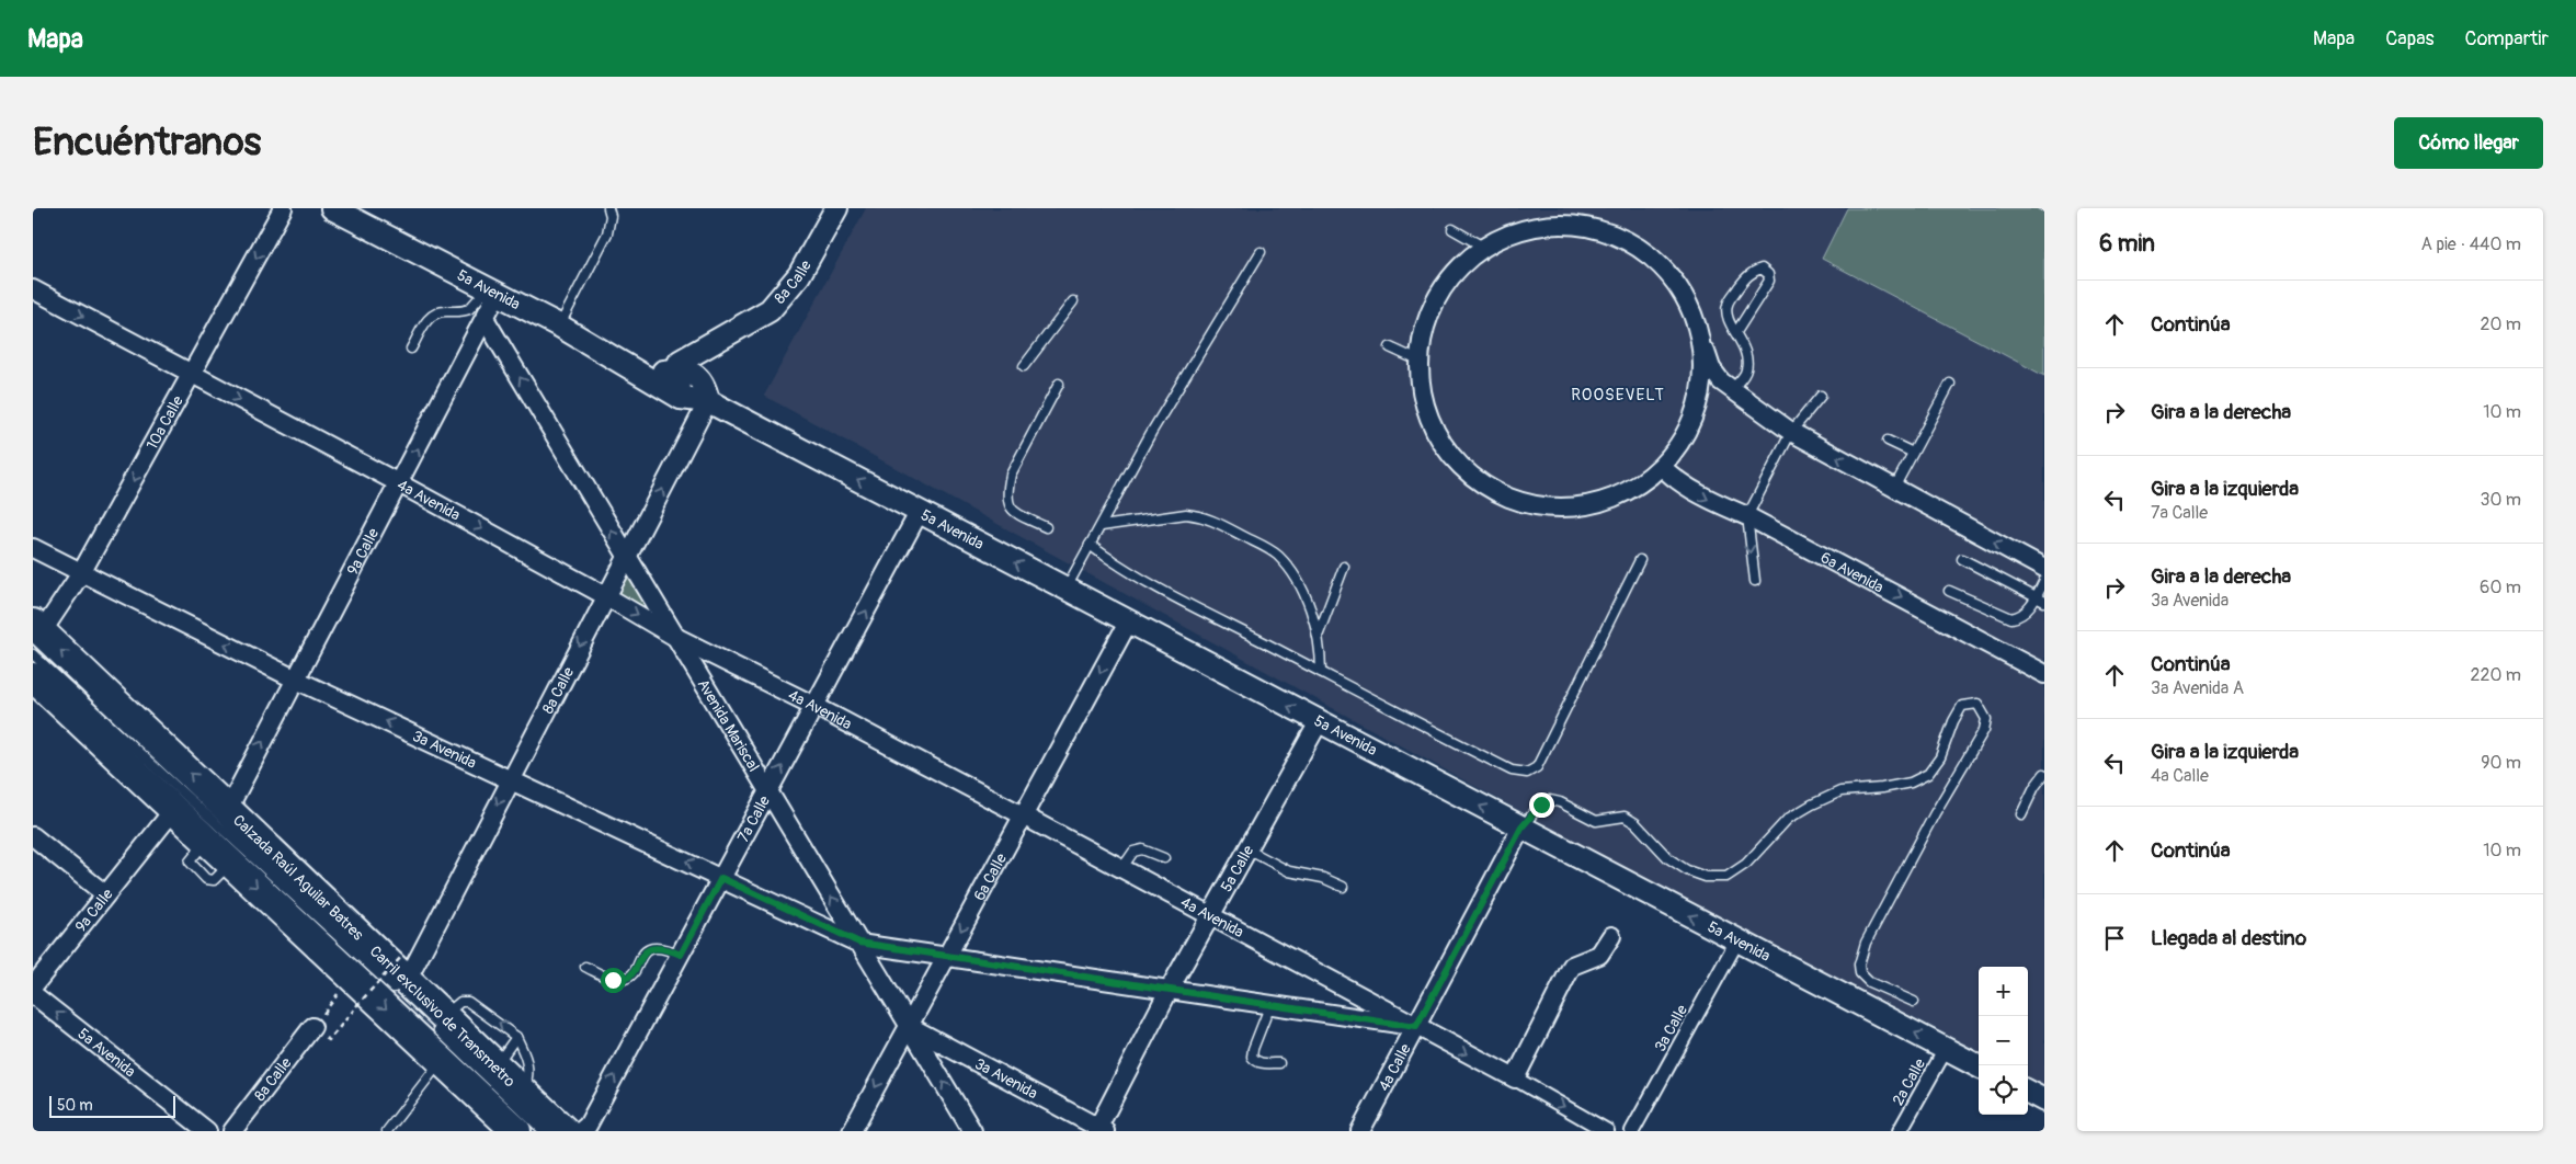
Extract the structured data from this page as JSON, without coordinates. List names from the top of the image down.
{
  "streets": {
    "highway": ["Calzada Raúl Aguilar Batres"],
    "street": [
      "8a Calle",
      "5a Avenida",
      "10a Calle",
      "4a Avenida",
      "9a Calle",
      "6a Avenida",
      "Avenida Mariscal",
      "3a Avenida",
      "7a Calle",
      "5a Calle",
      "6a Calle",
      "3a Calle",
      "4a Calle",
      "2a Calle"
    ],
    "lane": ["Carril exclusivo de Transmetro"]
  },
  "crossings": [
    ["8a Calle", "5a Avenida"],
    ["8a Calle", "4a Avenida"],
    ["8a Calle", "Avenida Mariscal"],
    ["8a Calle", "3a Avenida"],
    ["8a Calle", "Calzada Raúl Aguilar Batres"],
    ["8a Calle", "Carril exclusivo de Transmetro"],
    ["5a Avenida", "9a Calle"],
    ["5a Avenida", "7a Calle"],
    ["5a Avenida", "5a Calle"],
    ["5a Avenida", "6a Calle"],
    ["5a Avenida", "3a Calle"],
    ["5a Avenida", "4a Calle"],
    ["5a Avenida", "2a Calle"],
    ["10a Calle", "4a Avenida"],
    ["10a Calle", "3a Avenida"],
    ["10a Calle", "Calzada Raúl Aguilar Batres"],
    ["10a Calle", "Carril exclusivo de Transmetro"],
    ["4a Avenida", "9a Calle"],
    ["4a Avenida", "Avenida Mariscal"],
    ["4a Avenida", "3a Avenida"],
    ["4a Avenida", "7a Calle"],
    ["4a Avenida", "5a Calle"],
    ["4a Avenida", "6a Calle"],
    ["4a Avenida", "4a Calle"],
    ["9a Calle", "Avenida Mariscal"],
    ["9a Calle", "3a Avenida"],
    ["9a Calle", "Calzada Raúl Aguilar Batres"],
    ["Avenida Mariscal", "3a Avenida"],
    ["Avenida Mariscal", "7a Calle"],
    ["Avenida Mariscal", "6a Calle"],
    ["3a Avenida", "7a Calle"],
    ["3a Avenida", "5a Calle"],
    ["3a Avenida", "6a Calle"],
    ["3a Avenida", "4a Calle"],
    ["7a Calle", "Calzada Raúl Aguilar Batres"],
    ["Calzada Raúl Aguilar Batres", "Carril exclusivo de Transmetro"]
  ],
  "one_way": [
    "5a Avenida",
    "10a Calle",
    "4a Avenida",
    "9a Calle",
    "Avenida Mariscal",
    "3a Avenida",
    "7a Calle",
    "6a Calle"
  ],
  "districts": ["ROOSEVELT"],
  "scale_bar": "50 m",
  "page": {
    "header": "Mapa",
    "nav": ["Mapa", "Capas", "Compartir"],
    "buttons": "Cómo llegar",
    "title": "Encuéntranos",
    "heading": ["6 min", "A pie · 440 m"],
    "list": [
      ["Continúa", "20 m"],
      ["Gira a la derecha", "10 m"],
      ["Gira a la izquierda", "7a Calle", "30 m"],
      ["Gira a la derecha", "3a Avenida", "60 m"],
      ["Continúa", "3a Avenida A", "220 m"],
      ["Gira a la izquierda", "4a Calle", "90 m"],
      ["Continúa", "10 m"],
      "Llegada al destino"
    ],
    "map_buttons": ["+", "−"],
    "scale": "50 m"
  }
}
